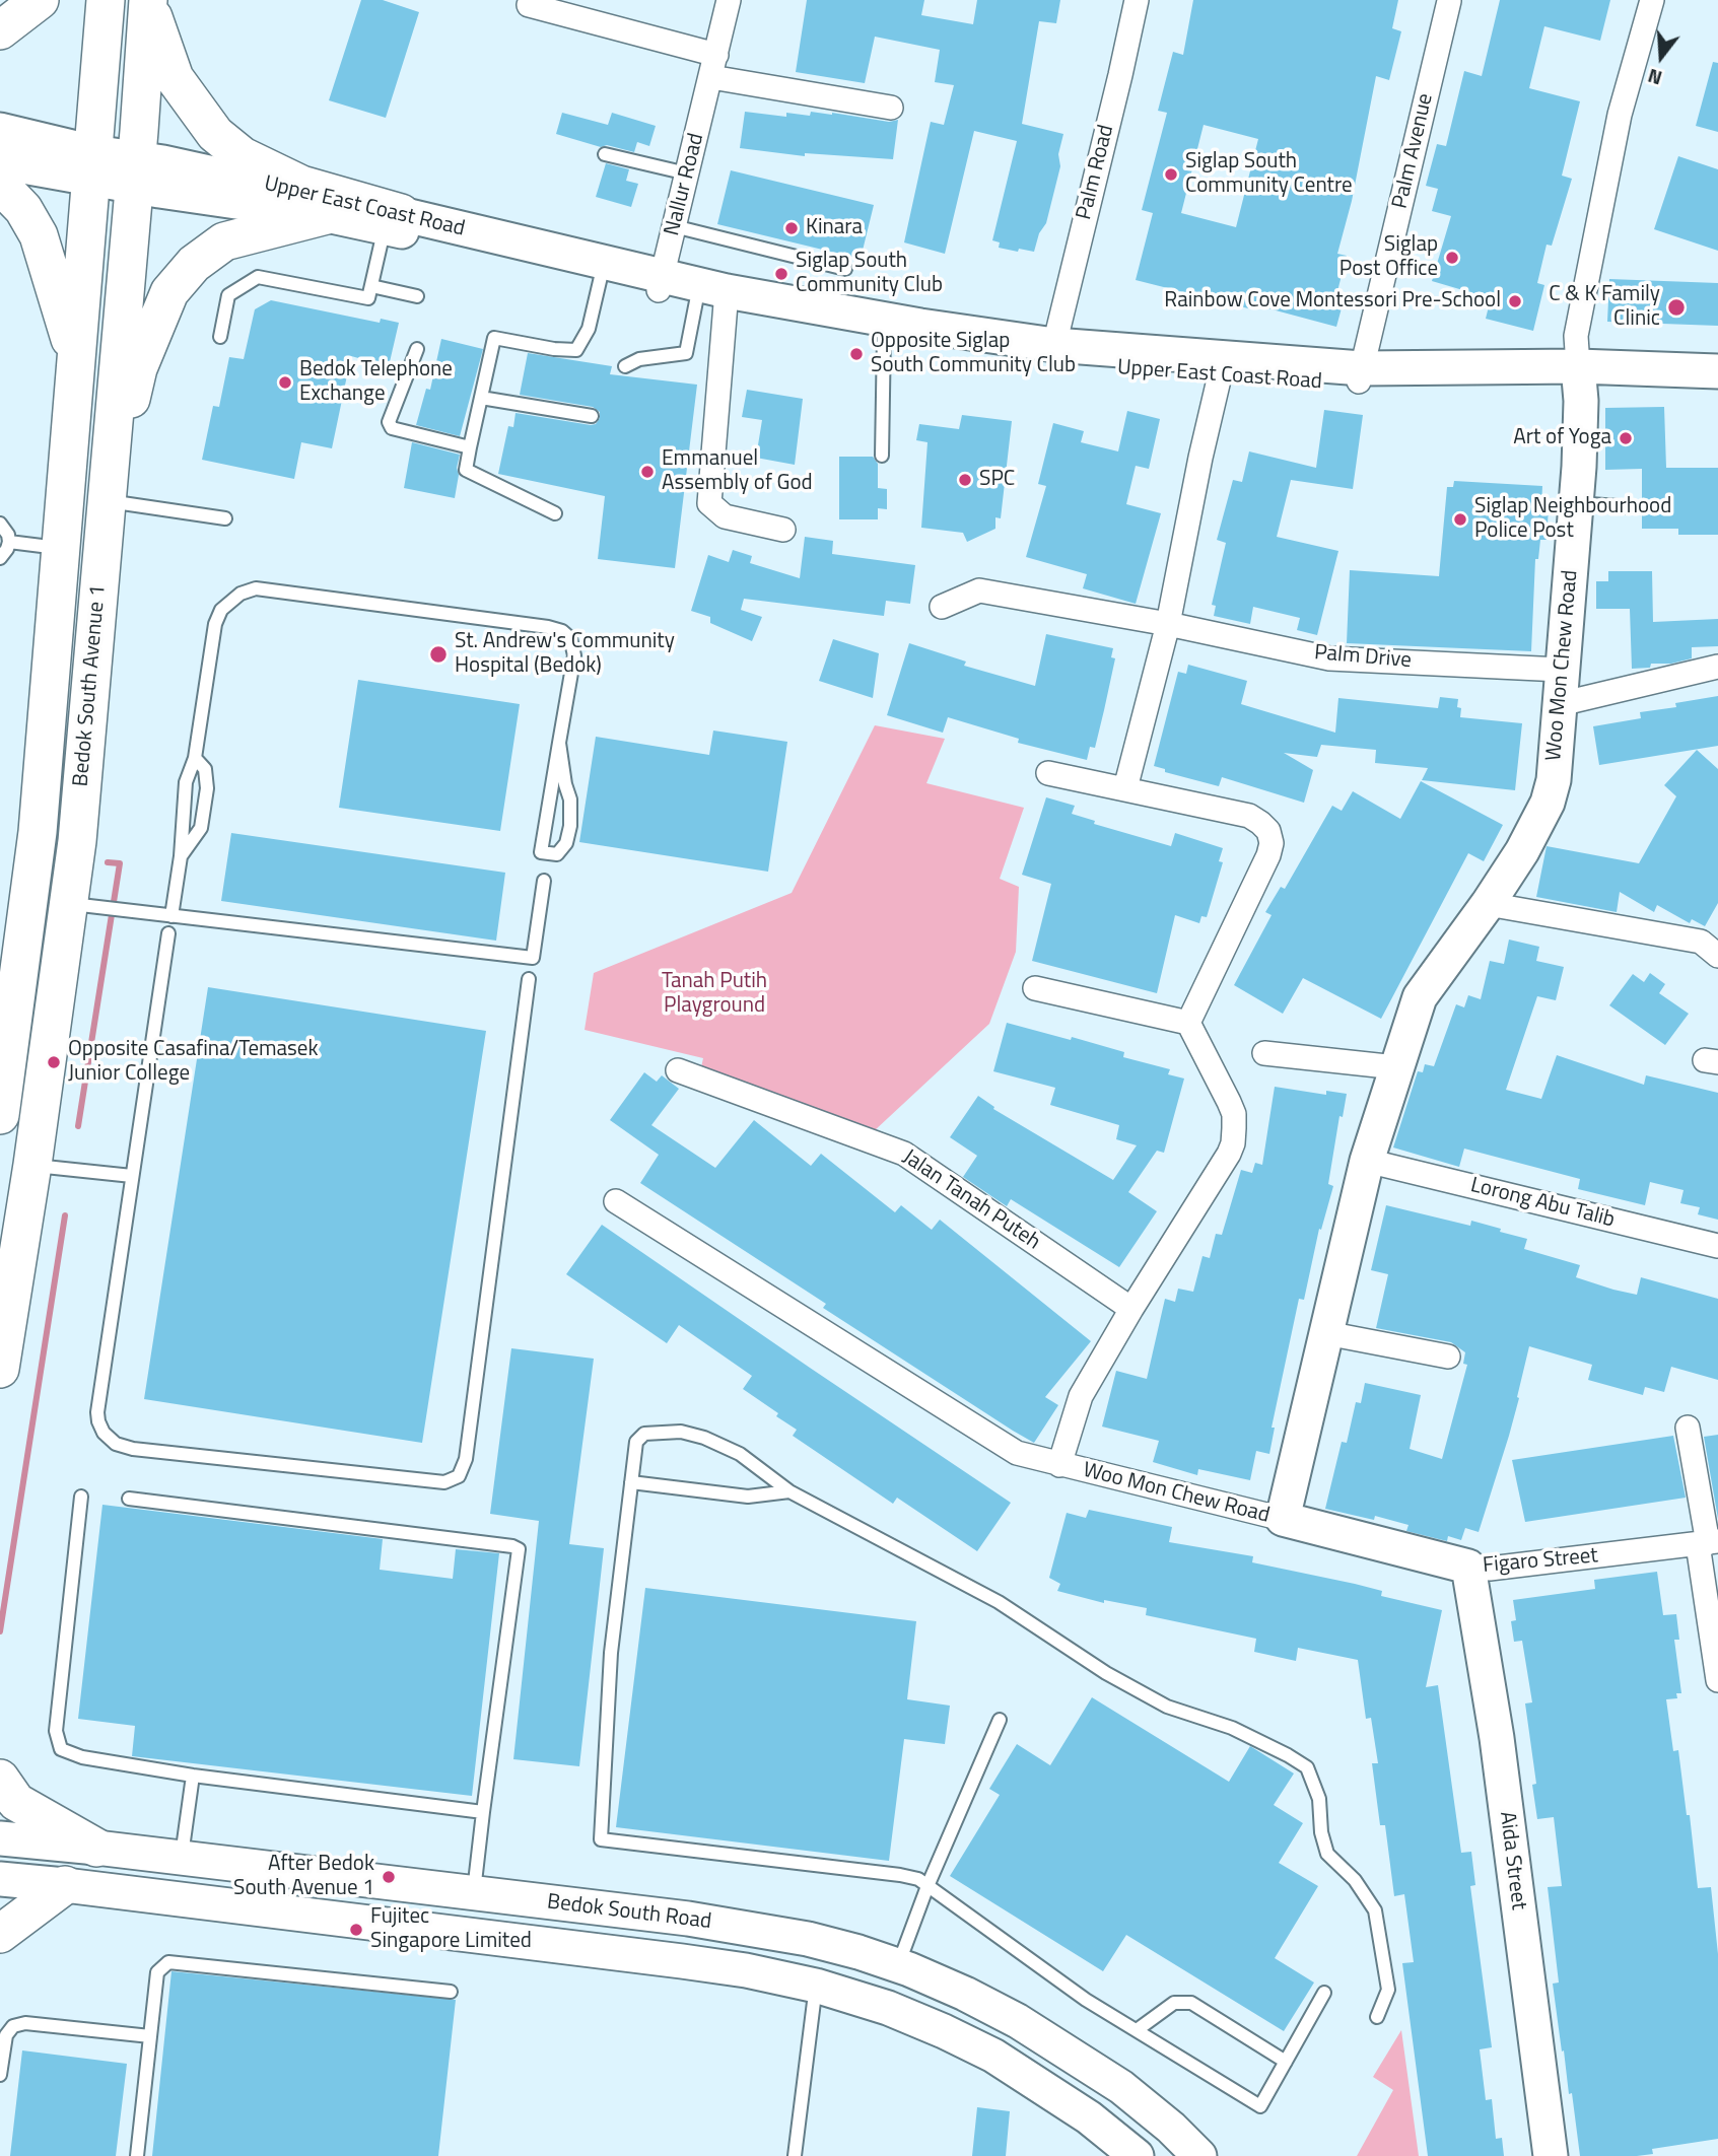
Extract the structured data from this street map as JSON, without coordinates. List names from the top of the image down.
{
  "streets": {
    "main road": [
      "Upper East Coast Road",
      "Woo Mon Chew Road",
      "Bedok South Avenue 1",
      "Figaro Street",
      "Aida Street",
      "Bedok South Road"
    ],
    "street": [
      "Palm Avenue",
      "Palm Road",
      "Nallur Road",
      "Palm Drive",
      "Jalan Tanah Puteh",
      "Lorong Abu Talib"
    ]
  },
  "crossings": [
    ["Palm Avenue", "Upper East Coast Road"],
    ["Palm Road", "Upper East Coast Road"],
    ["Nallur Road", "Upper East Coast Road"],
    ["Upper East Coast Road", "Woo Mon Chew Road"],
    ["Upper East Coast Road", "Bedok South Avenue 1"],
    ["Palm Drive", "Woo Mon Chew Road"],
    ["Woo Mon Chew Road", "Lorong Abu Talib"],
    ["Woo Mon Chew Road", "Figaro Street"],
    ["Figaro Street", "Aida Street"]
  ],
  "parks": ["Tanah Putih Playground"],
  "places": [
    "Siglap South Community Centre",
    "Kinara",
    "Siglap Post Office",
    "Siglap South Community Club",
    "Rainbow Cove Montessori Pre-School",
    "C & K Family Clinic",
    "Opposite Siglap South Community Club",
    "Bedok Telephone Exchange",
    "Art of Yoga",
    "Emmanuel Assembly of God",
    "SPC",
    "Siglap Neighbourhood Police Post",
    "St. Andrew's Community Hospital (Bedok)",
    "Opposite Casafina/Temasek Junior College",
    "After Bedok South Avenue 1",
    "Fujitec Singapore Limited"
  ],
  "north": "bottom"
}
